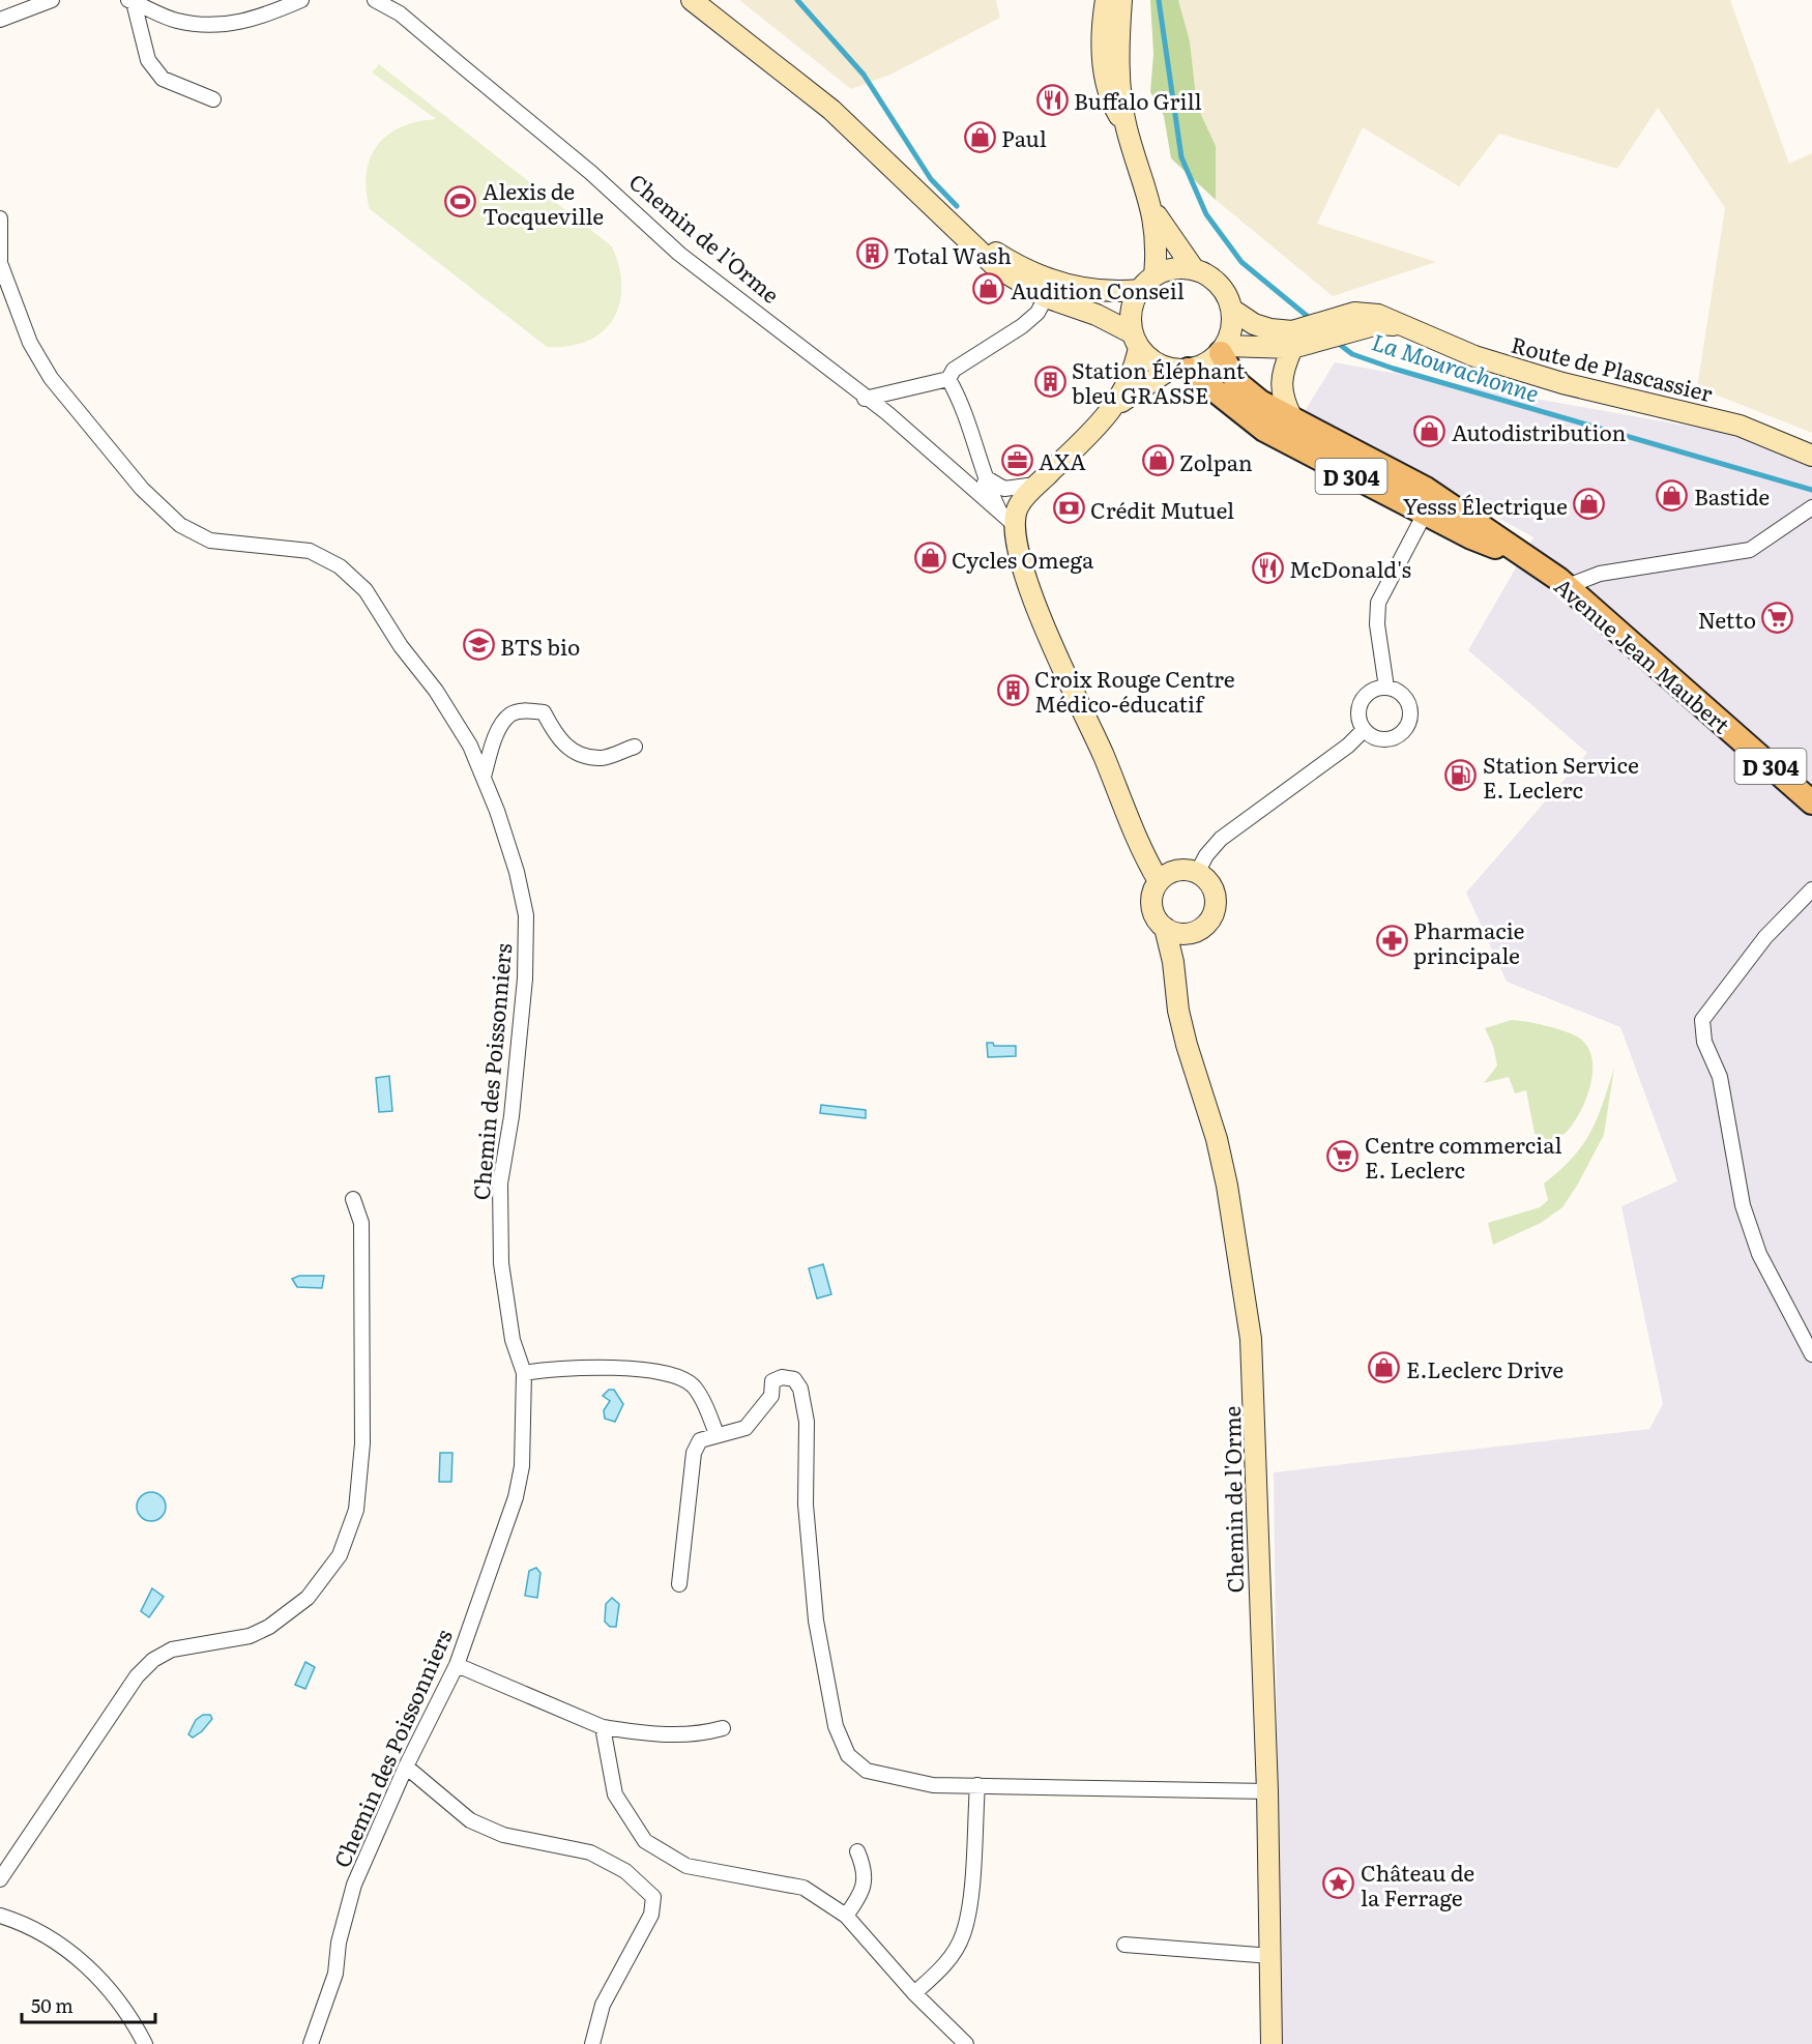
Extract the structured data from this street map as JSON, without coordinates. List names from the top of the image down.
{
  "streets": {
    "main road": ["D 304", "Avenue Jean Maubert"],
    "street": ["Chemin de l'Orme", "Route de Plascassier", "Chemin des Poissonniers"]
  },
  "crossings": [
    ["Route de Plascassier", "Avenue Jean Maubert"]
  ],
  "water": ["La Mourachonne"],
  "places": {
    "restaurant": ["Buffalo Grill", "McDonald's"],
    "shop": [
      "Paul",
      "Audition Conseil",
      "Autodistribution",
      "Zolpan",
      "Bastide",
      "Yesss Électrique",
      "Cycles Omega",
      "E.Leclerc Drive"
    ],
    "sports": ["Alexis de Tocqueville"],
    "building": ["Total Wash", "Station Éléphant bleu GRASSE", "Croix Rouge Centre Médico-éducatif"],
    "office": ["AXA"],
    "bank": ["Crédit Mutuel"],
    "supermarket": ["Netto", "Centre commercial E. Leclerc"],
    "school or university": ["BTS bio"],
    "fuel station": ["Station Service E. Leclerc"],
    "pharmacy": ["Pharmacie principale"],
    "place": ["Château de la Ferrage"]
  },
  "scale_bar": "50 m"
}
